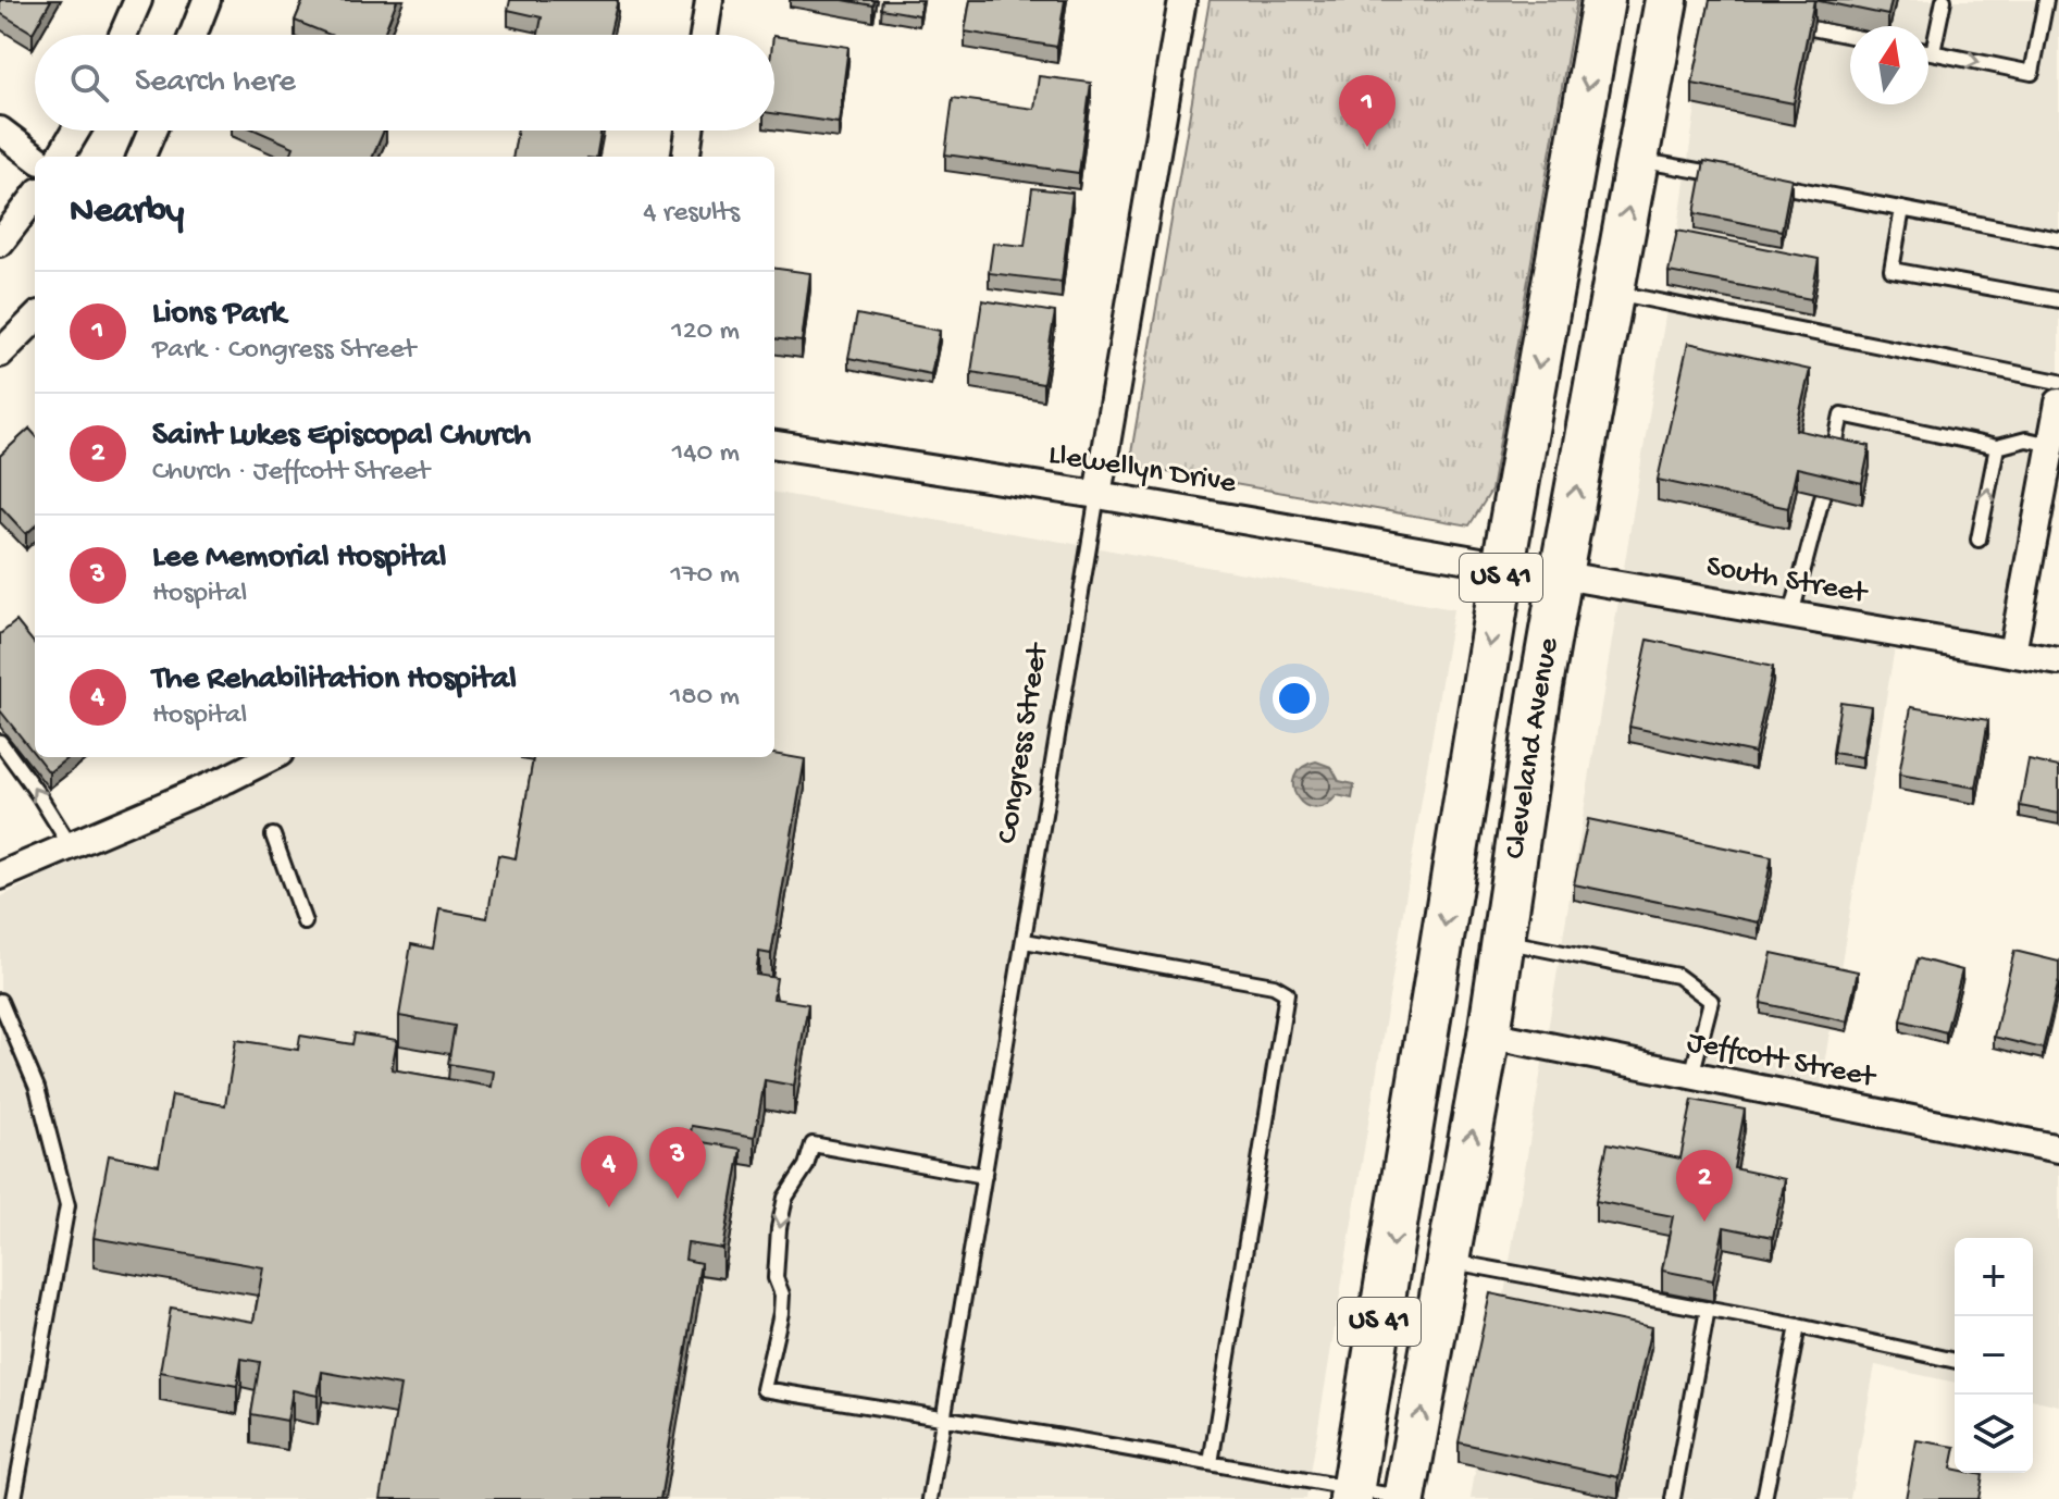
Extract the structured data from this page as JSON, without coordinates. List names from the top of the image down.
{
  "streets": {
    "main road": ["US 41", "Cleveland Avenue"],
    "street": [
      "Llewellyn Drive",
      "South Street",
      "Congress Street",
      "Jeffcott Street"
    ]
  },
  "crossings": [
    ["Llewellyn Drive", "South Street"],
    ["Llewellyn Drive", "Congress Street"],
    ["Llewellyn Drive", "Cleveland Avenue"],
    ["South Street", "Cleveland Avenue"],
    ["Cleveland Avenue", "Jeffcott Street"]
  ],
  "north": "top",
  "page": {
    "search": "Search here",
    "pins": [
      "1",
      "3",
      "4",
      "2"
    ],
    "heading": ["Nearby", "4 results"],
    "list": [
      {
        "mark": "1",
        "name": "Lions Park",
        "note": "Park · Congress Street",
        "value": "120 m"
      },
      {
        "mark": "2",
        "name": "Saint Lukes Episcopal Church",
        "note": "Church · Jeffcott Street",
        "value": "140 m"
      },
      {
        "mark": "3",
        "name": "Lee Memorial Hospital",
        "note": "Hospital",
        "value": "170 m"
      },
      {
        "mark": "4",
        "name": "The Rehabilitation Hospital",
        "note": "Hospital",
        "value": "180 m"
      }
    ],
    "map_buttons": ["+", "−"]
  }
}
